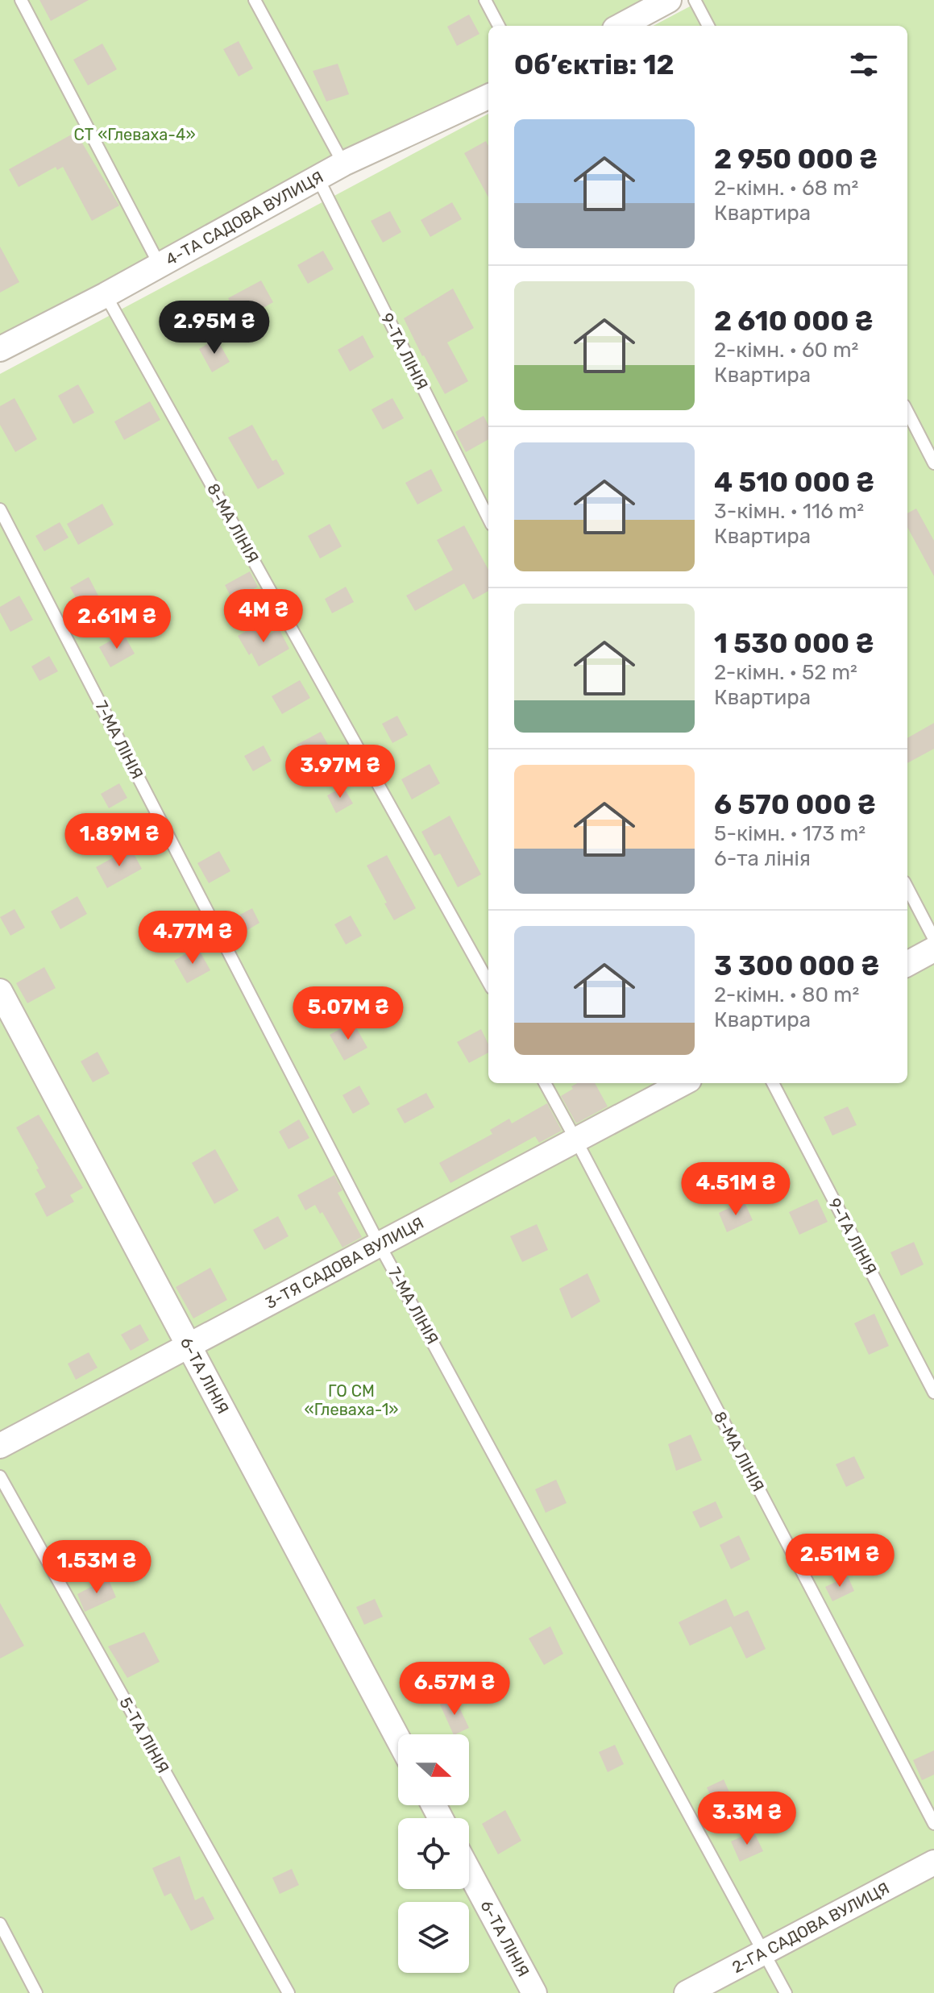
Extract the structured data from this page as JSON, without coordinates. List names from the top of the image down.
{
  "streets": {
    "street": [
      "4-ТА САДОВА ВУЛИЦЯ",
      "3-ТЯ САДОВА ВУЛИЦЯ",
      "6-ТА ЛІНІЯ",
      "2-ГА САДОВА ВУЛИЦЯ"
    ],
    "lane": [
      "9-ТА ЛІНІЯ",
      "8-МА ЛІНІЯ",
      "7-МА ЛІНІЯ",
      "5-ТА ЛІНІЯ"
    ]
  },
  "crossings": [
    ["4-ТА САДОВА ВУЛИЦЯ", "9-ТА ЛІНІЯ"],
    ["4-ТА САДОВА ВУЛИЦЯ", "8-МА ЛІНІЯ"],
    ["8-МА ЛІНІЯ", "3-ТЯ САДОВА ВУЛИЦЯ"],
    ["7-МА ЛІНІЯ", "3-ТЯ САДОВА ВУЛИЦЯ"],
    ["7-МА ЛІНІЯ", "2-ГА САДОВА ВУЛИЦЯ"],
    ["3-ТЯ САДОВА ВУЛИЦЯ", "6-ТА ЛІНІЯ"]
  ],
  "parks": ["СТ «Глеваха-4»", "ГО СМ «Глеваха-1»"],
  "north": "right",
  "page": {
    "heading": "Об’єктів: 12",
    "list": [
      {
        "name": "2 950 000 ₴",
        "note": "2-кімн. · 68 m² · Квартира"
      },
      {
        "name": "2 610 000 ₴",
        "note": "2-кімн. · 60 m² · Квартира"
      },
      {
        "name": "4 510 000 ₴",
        "note": "3-кімн. · 116 m² · Квартира"
      },
      {
        "name": "1 530 000 ₴",
        "note": "2-кімн. · 52 m² · Квартира"
      },
      {
        "name": "6 570 000 ₴",
        "note": "5-кімн. · 173 m² · 6-та лінія"
      },
      {
        "name": "3 300 000 ₴",
        "note": "2-кімн. · 80 m² · Квартира"
      }
    ],
    "price": [
      "2.95M ₴",
      "4M ₴",
      "2.61M ₴",
      "3.97M ₴",
      "1.89M ₴",
      "4.77M ₴",
      "5.07M ₴",
      "4.51M ₴",
      "2.51M ₴",
      "1.53M ₴",
      "6.57M ₴",
      "3.3M ₴"
    ]
  }
}
